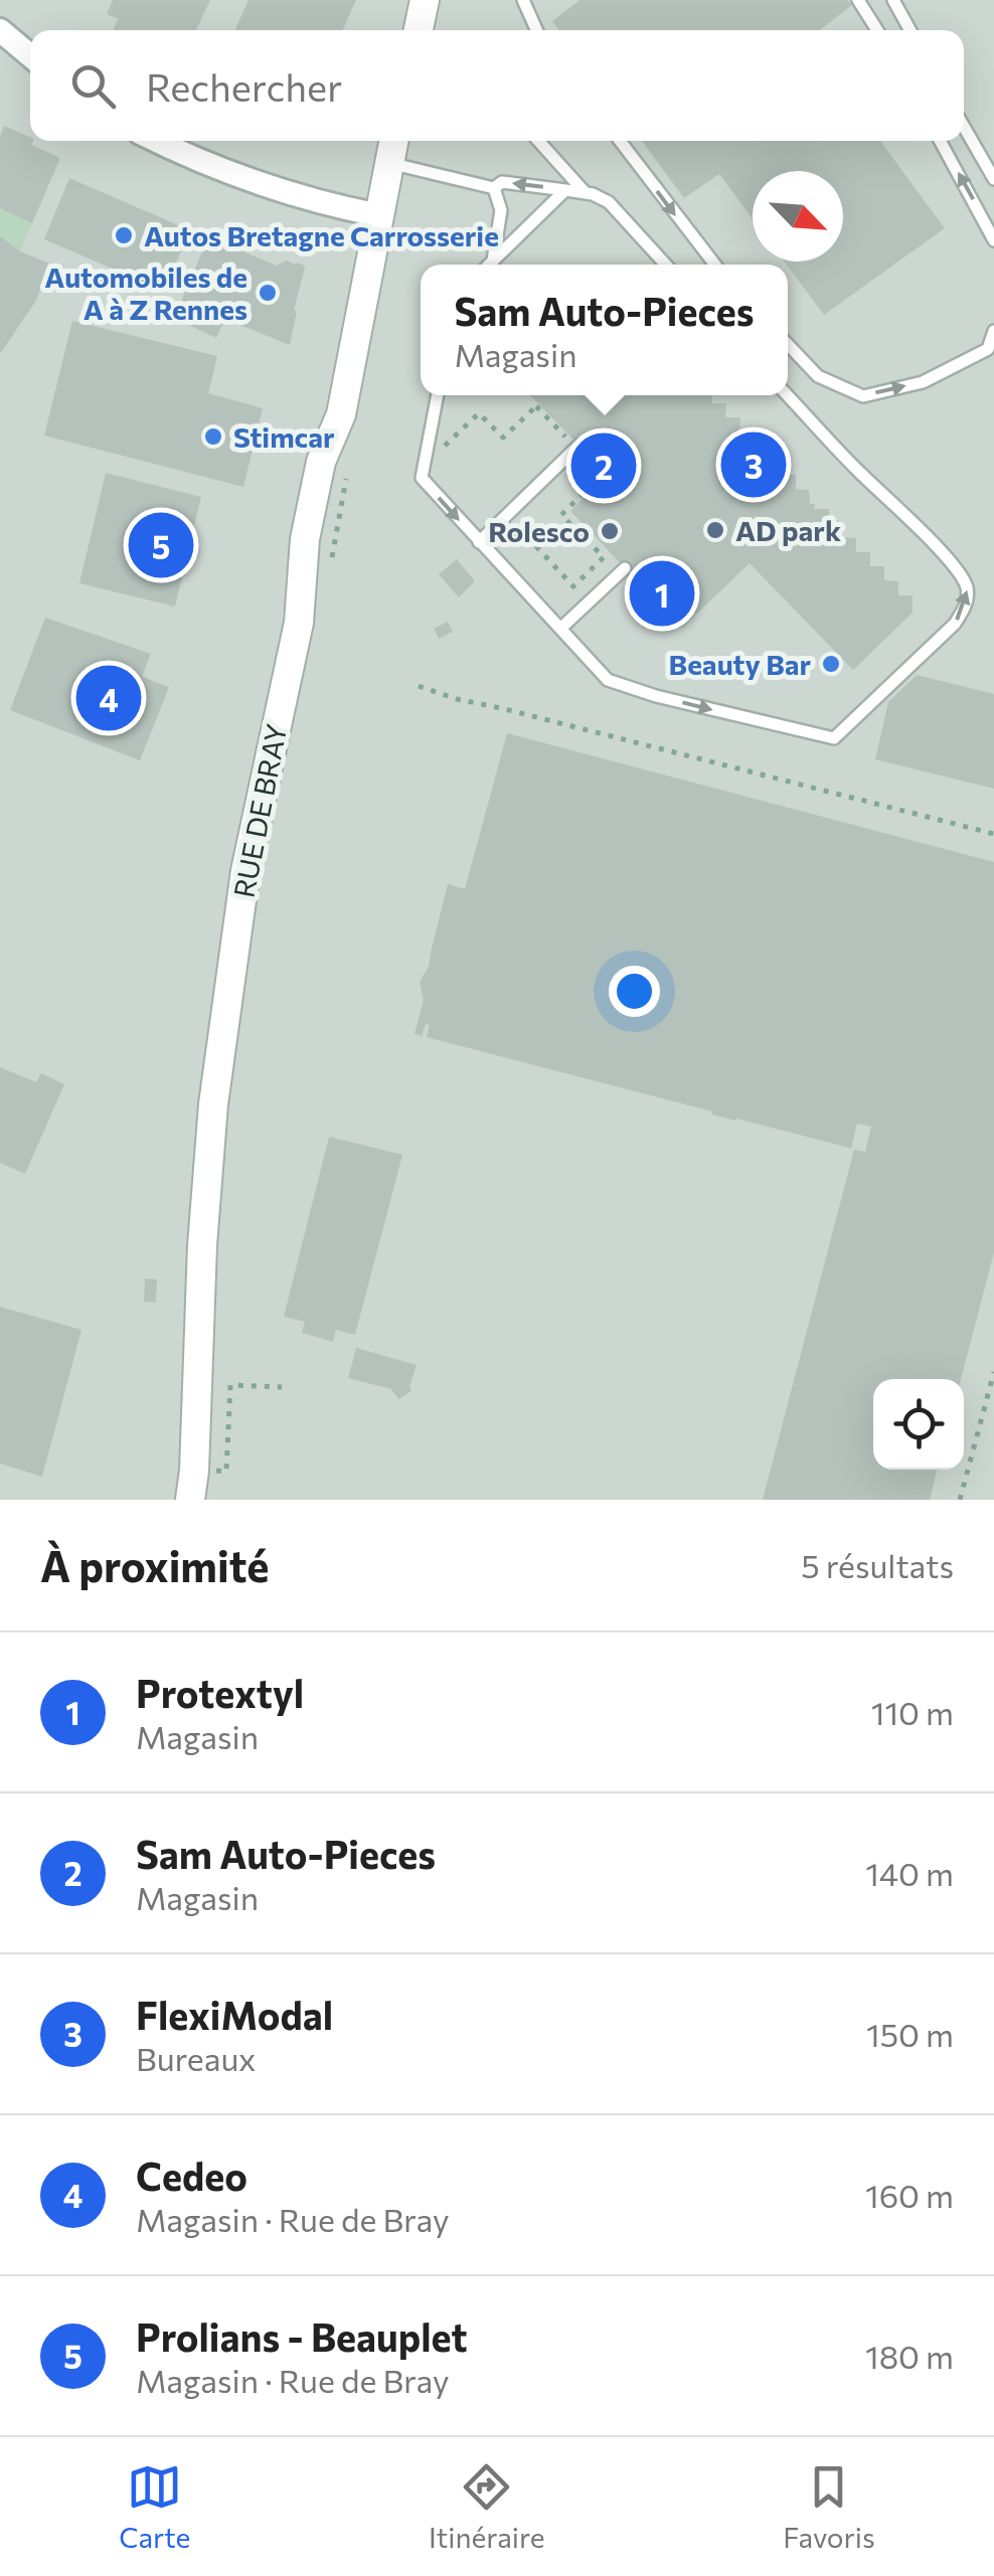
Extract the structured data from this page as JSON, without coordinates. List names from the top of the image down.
{
  "streets": {
    "street": ["RUE DE BRAY"]
  },
  "places": [
    "Autos Bretagne Carrosserie",
    "Automobiles de A à Z Rennes",
    "Stimcar",
    "AD park",
    "Rolesco",
    "Beauty Bar"
  ],
  "north": "bottom right",
  "page": {
    "search": "Rechercher",
    "popup": ["Sam Auto-Pieces", "Magasin"],
    "pins": [
      "3",
      "2",
      "5",
      "1",
      "4"
    ],
    "heading": ["À proximité", "5 résultats"],
    "list": [
      {
        "mark": "1",
        "name": "Protextyl",
        "note": "Magasin",
        "value": "110 m"
      },
      {
        "mark": "2",
        "name": "Sam Auto-Pieces",
        "note": "Magasin",
        "value": "140 m"
      },
      {
        "mark": "3",
        "name": "FlexiModal",
        "note": "Bureaux",
        "value": "150 m"
      },
      {
        "mark": "4",
        "name": "Cedeo",
        "note": "Magasin · Rue de Bray",
        "value": "160 m"
      },
      {
        "mark": "5",
        "name": "Prolians - Beauplet",
        "note": "Magasin · Rue de Bray",
        "value": "180 m"
      }
    ],
    "nav": ["Carte", "Itinéraire", "Favoris"]
  }
}
